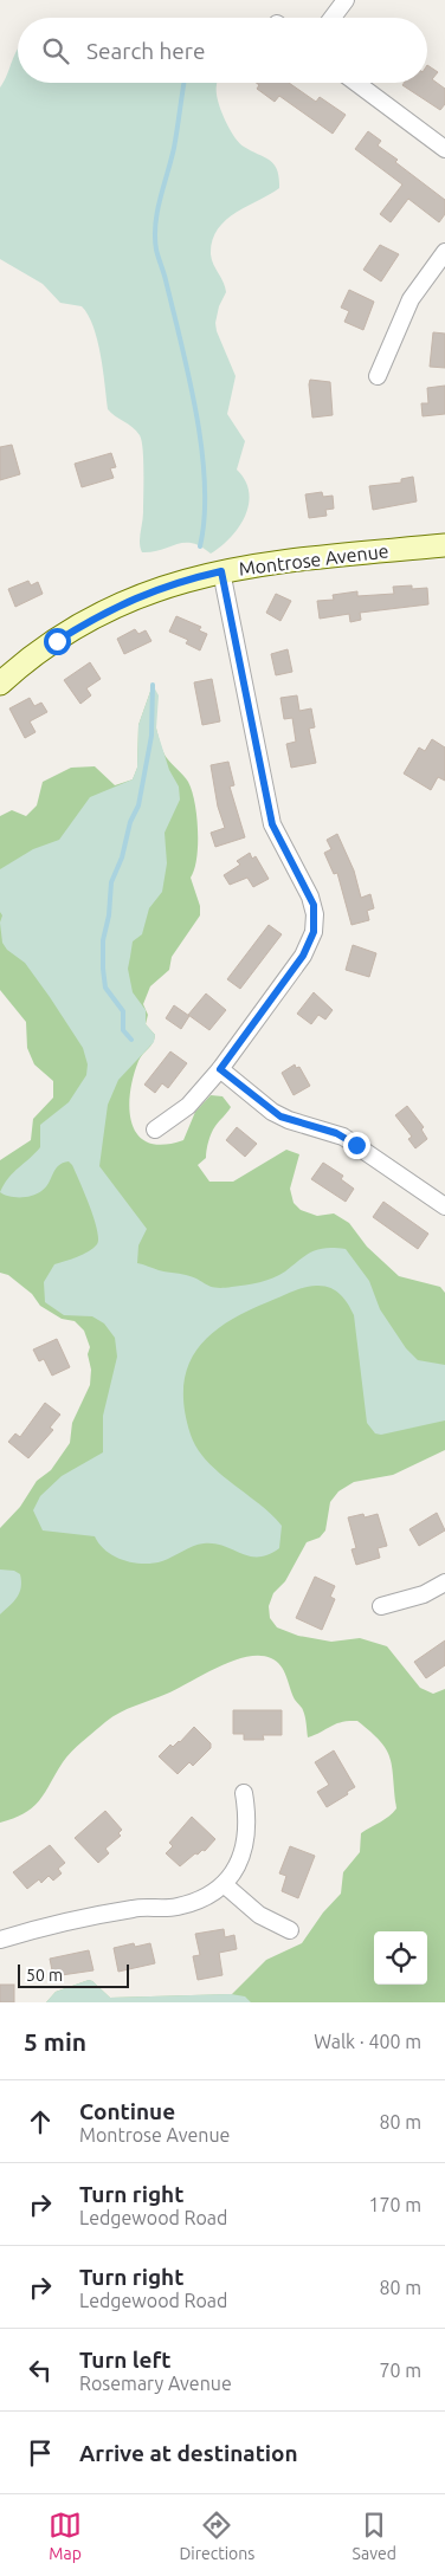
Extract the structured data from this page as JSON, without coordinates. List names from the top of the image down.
{
  "streets": {
    "main road": ["Montrose Avenue"]
  },
  "scale_bar": "50 m",
  "page": {
    "search": "Search here",
    "scale": "50 m",
    "heading": ["5 min", "Walk · 400 m"],
    "list": [
      ["Continue", "Montrose Avenue", "80 m"],
      ["Turn right", "Ledgewood Road", "170 m"],
      ["Turn right", "Ledgewood Road", "80 m"],
      ["Turn left", "Rosemary Avenue", "70 m"],
      "Arrive at destination"
    ],
    "nav": ["Map", "Directions", "Saved"]
  }
}
